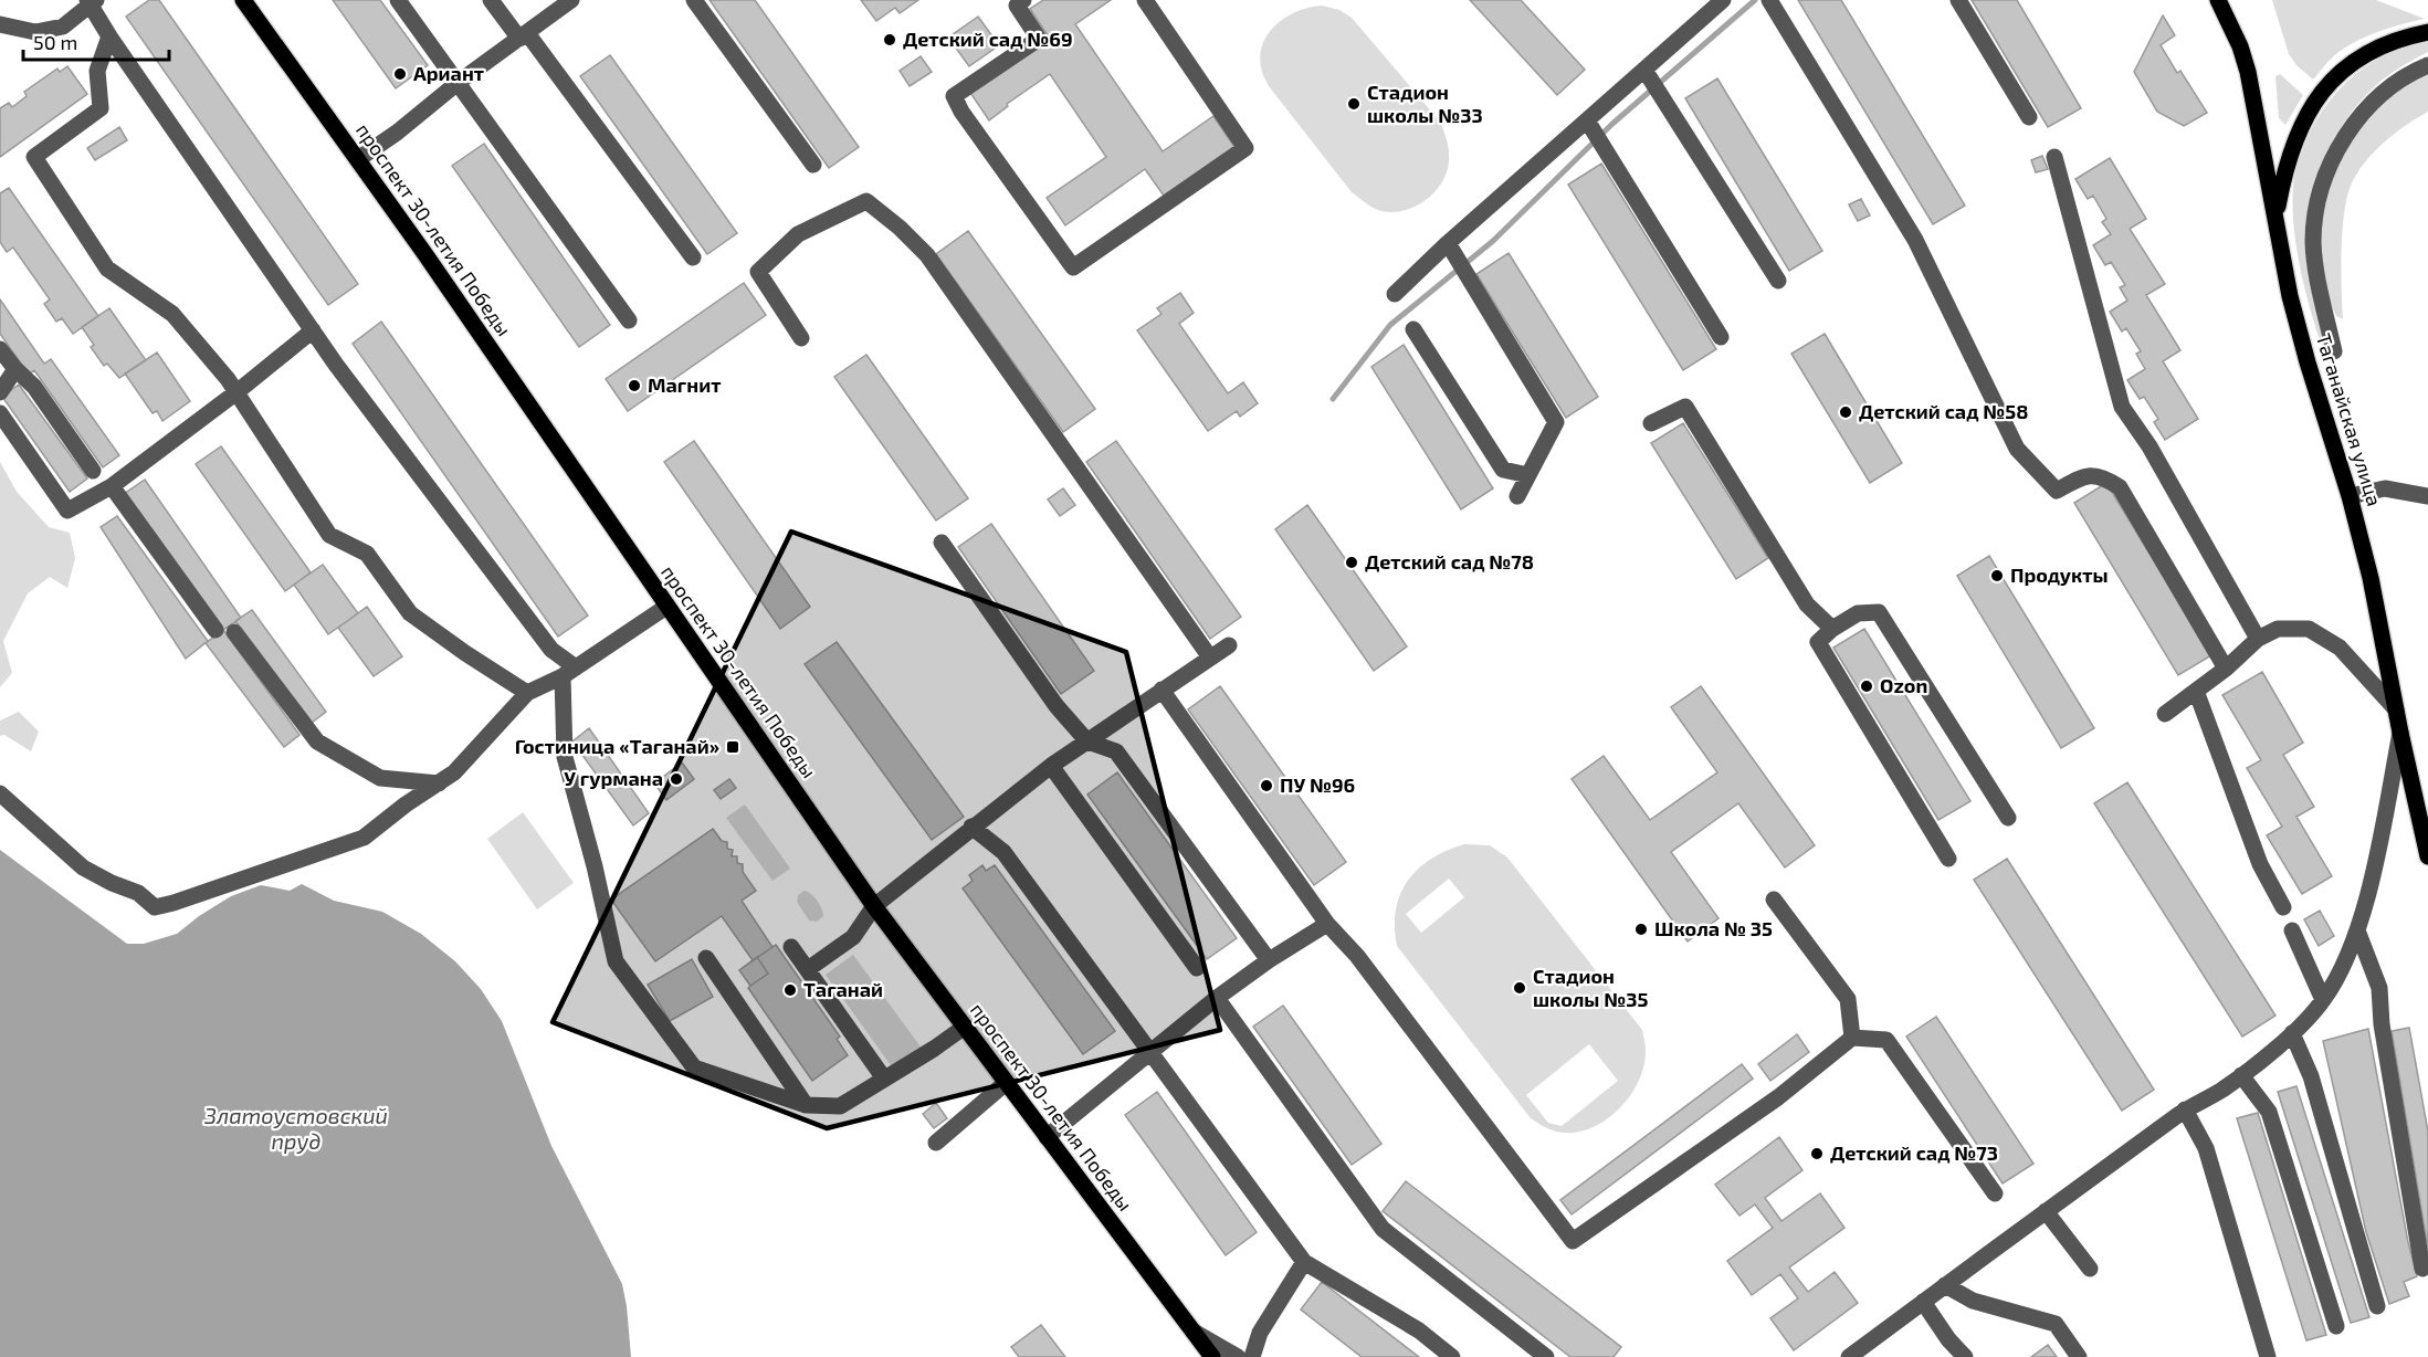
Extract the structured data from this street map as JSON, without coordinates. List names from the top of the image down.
{
  "streets": {
    "main road": ["проспект 30-летия Победы", "Таганайская улица"]
  },
  "water": ["Златоустовский пруд"],
  "places": {
    "other": [
      "Детский сад №69",
      "Ариант",
      "Стадион школы №33",
      "Магнит",
      "Детский сад №58",
      "Детский сад №78",
      "Продукты",
      "Ozon",
      "У гурмана",
      "ПУ №96",
      "Школа № 35",
      "Стадион школы №35",
      "Таганай",
      "Детский сад №73"
    ],
    "transit": ["Гостиница «Таганай»"]
  },
  "scale_bar": "50 m"
}
